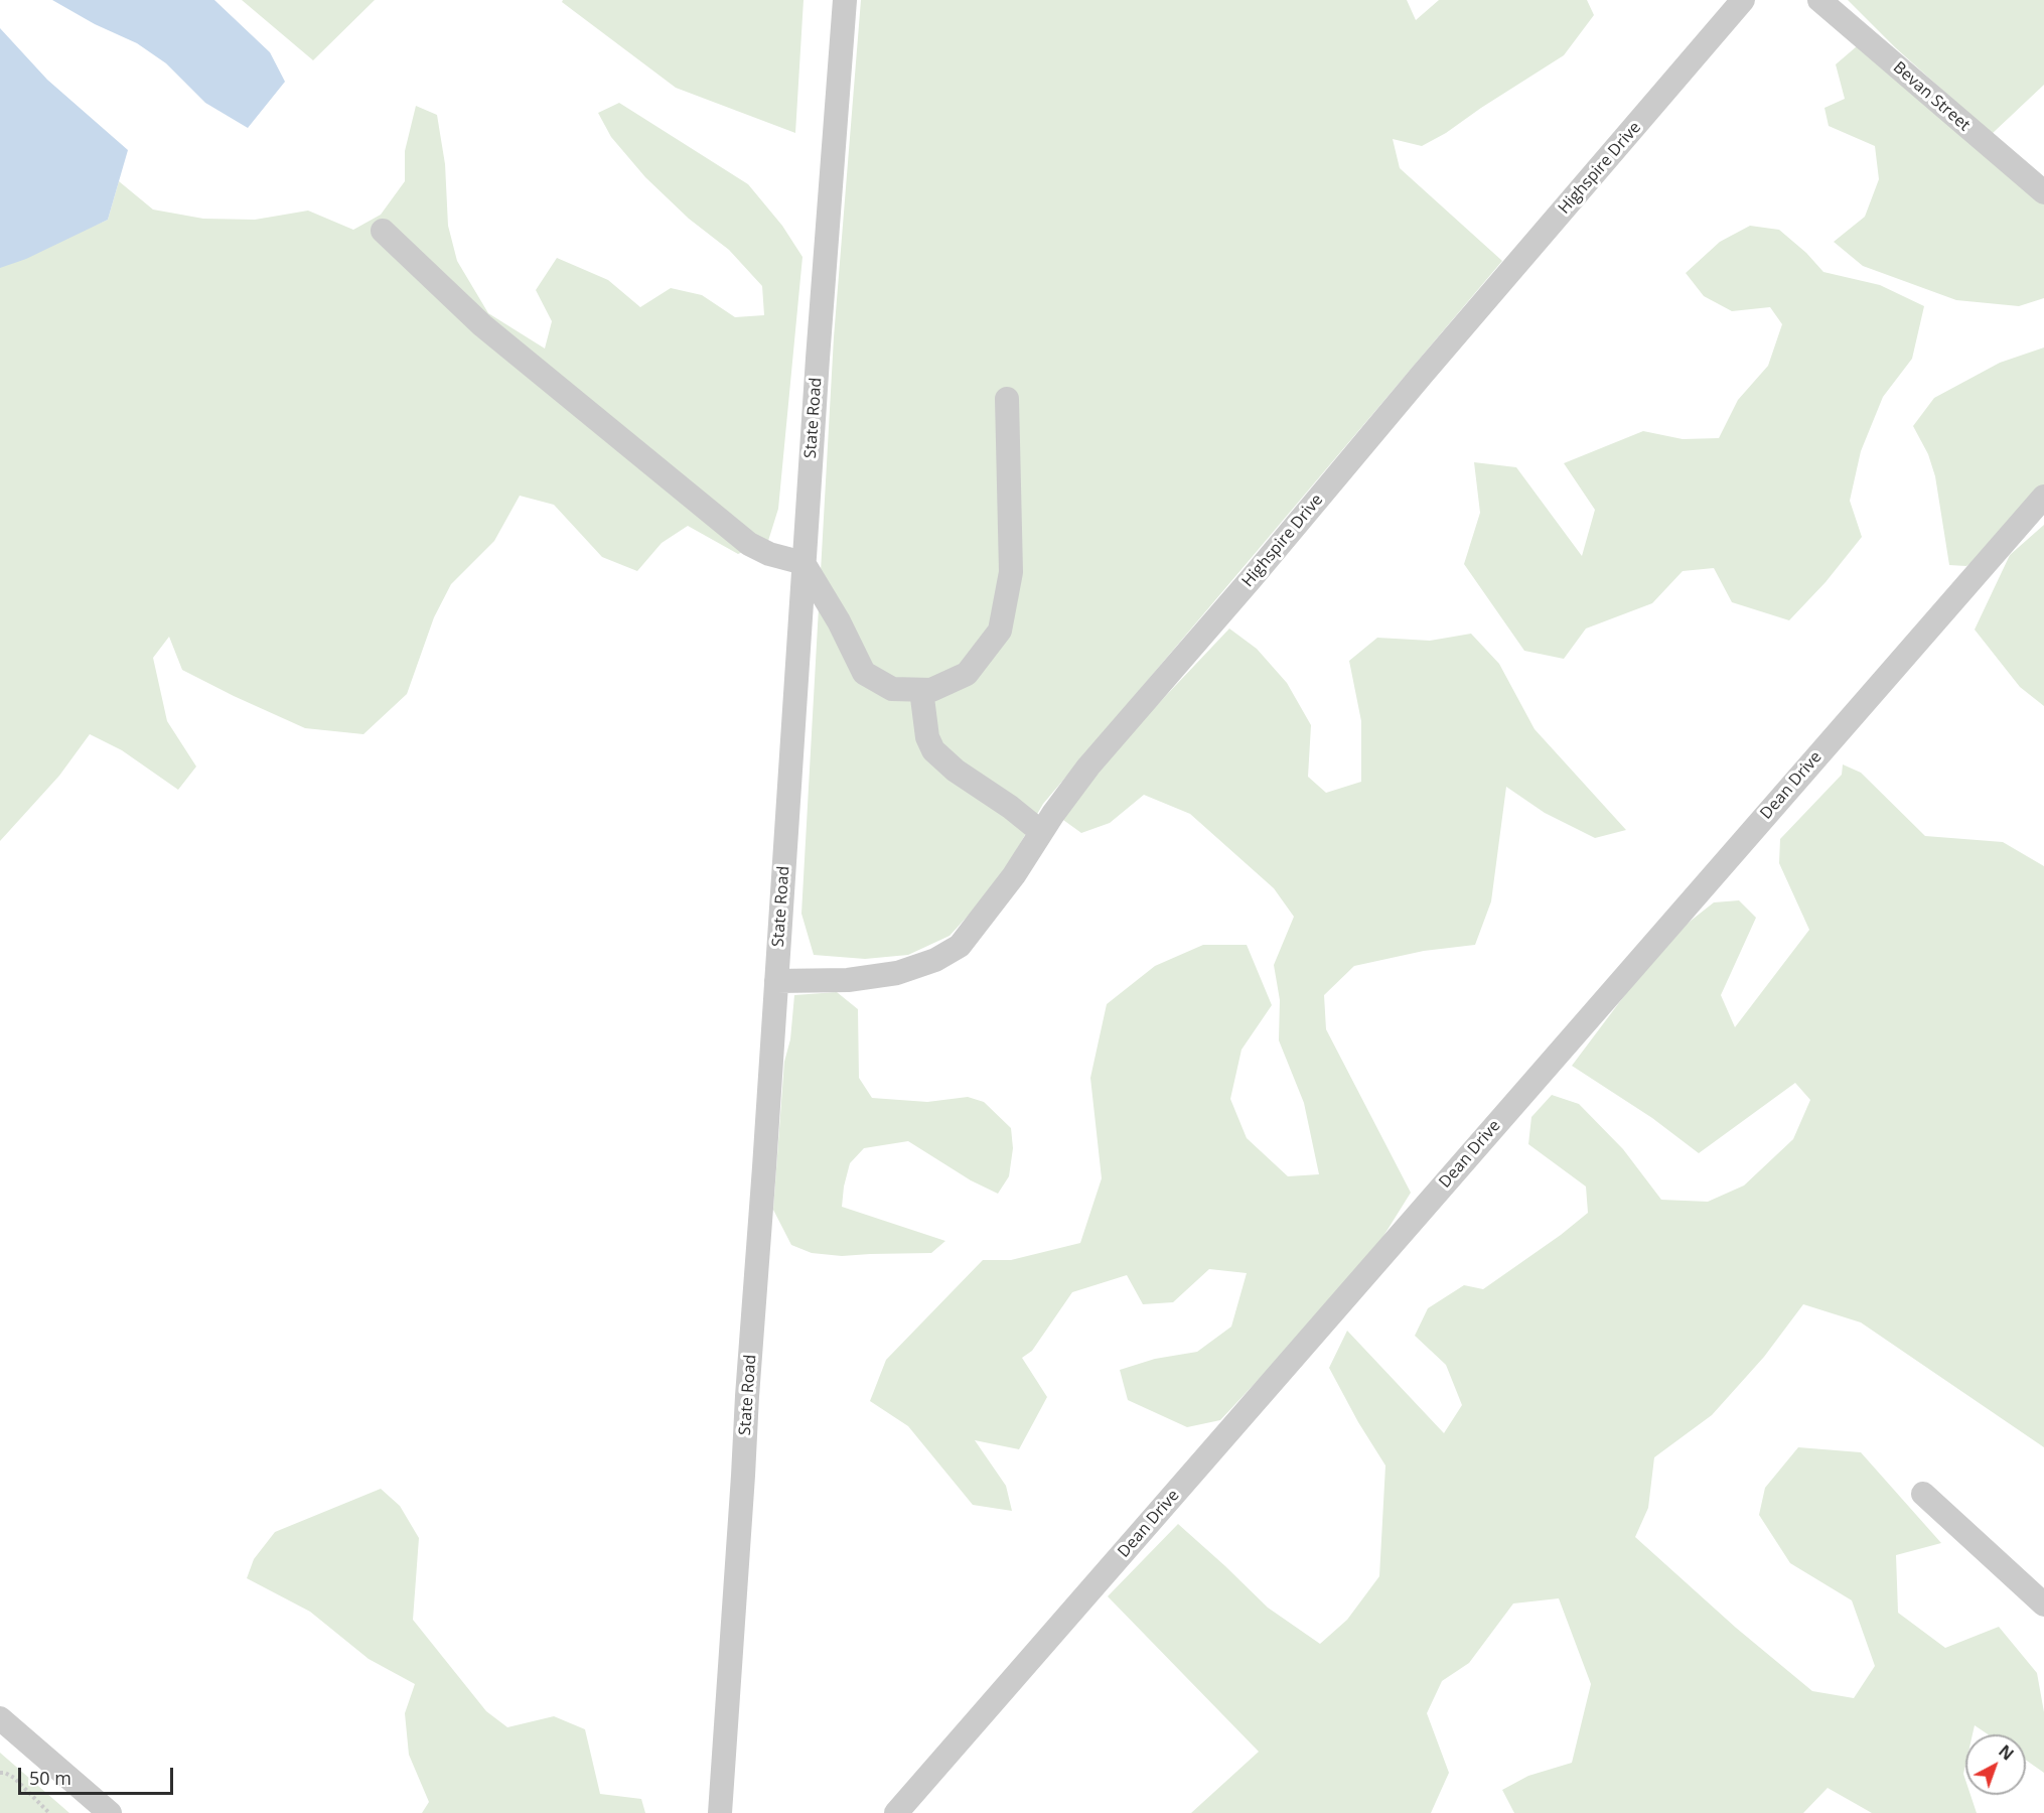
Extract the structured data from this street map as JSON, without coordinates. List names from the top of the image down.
{
  "streets": {
    "street": [
      "Bevan Street",
      "Highspire Drive",
      "State Road",
      "Dean Drive"
    ]
  },
  "crossings": [
    ["Highspire Drive", "State Road"]
  ],
  "scale_bar": "50 m",
  "north": "top right"
}
